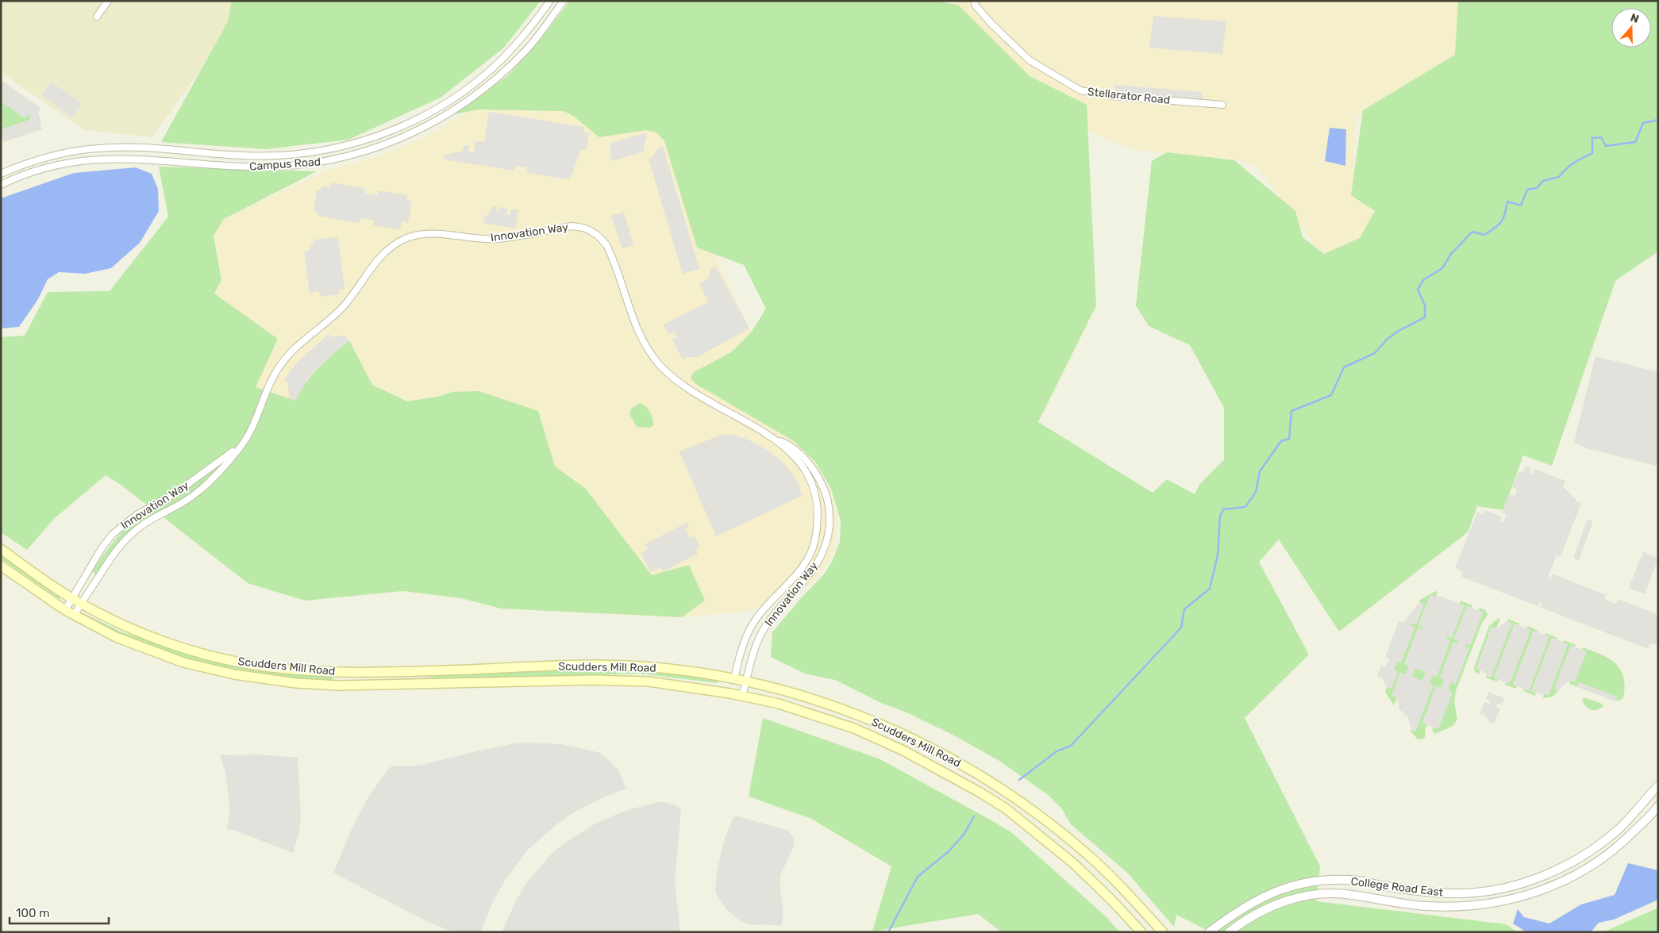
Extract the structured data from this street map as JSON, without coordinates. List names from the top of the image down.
{
  "streets": {
    "main road": ["Scudders Mill Road"],
    "street": [
      "Stellarator Road",
      "Campus Road",
      "Innovation Way",
      "College Road East"
    ]
  },
  "crossings": [
    ["Innovation Way", "Scudders Mill Road"]
  ],
  "scale_bar": "100 m",
  "north": "top"
}
